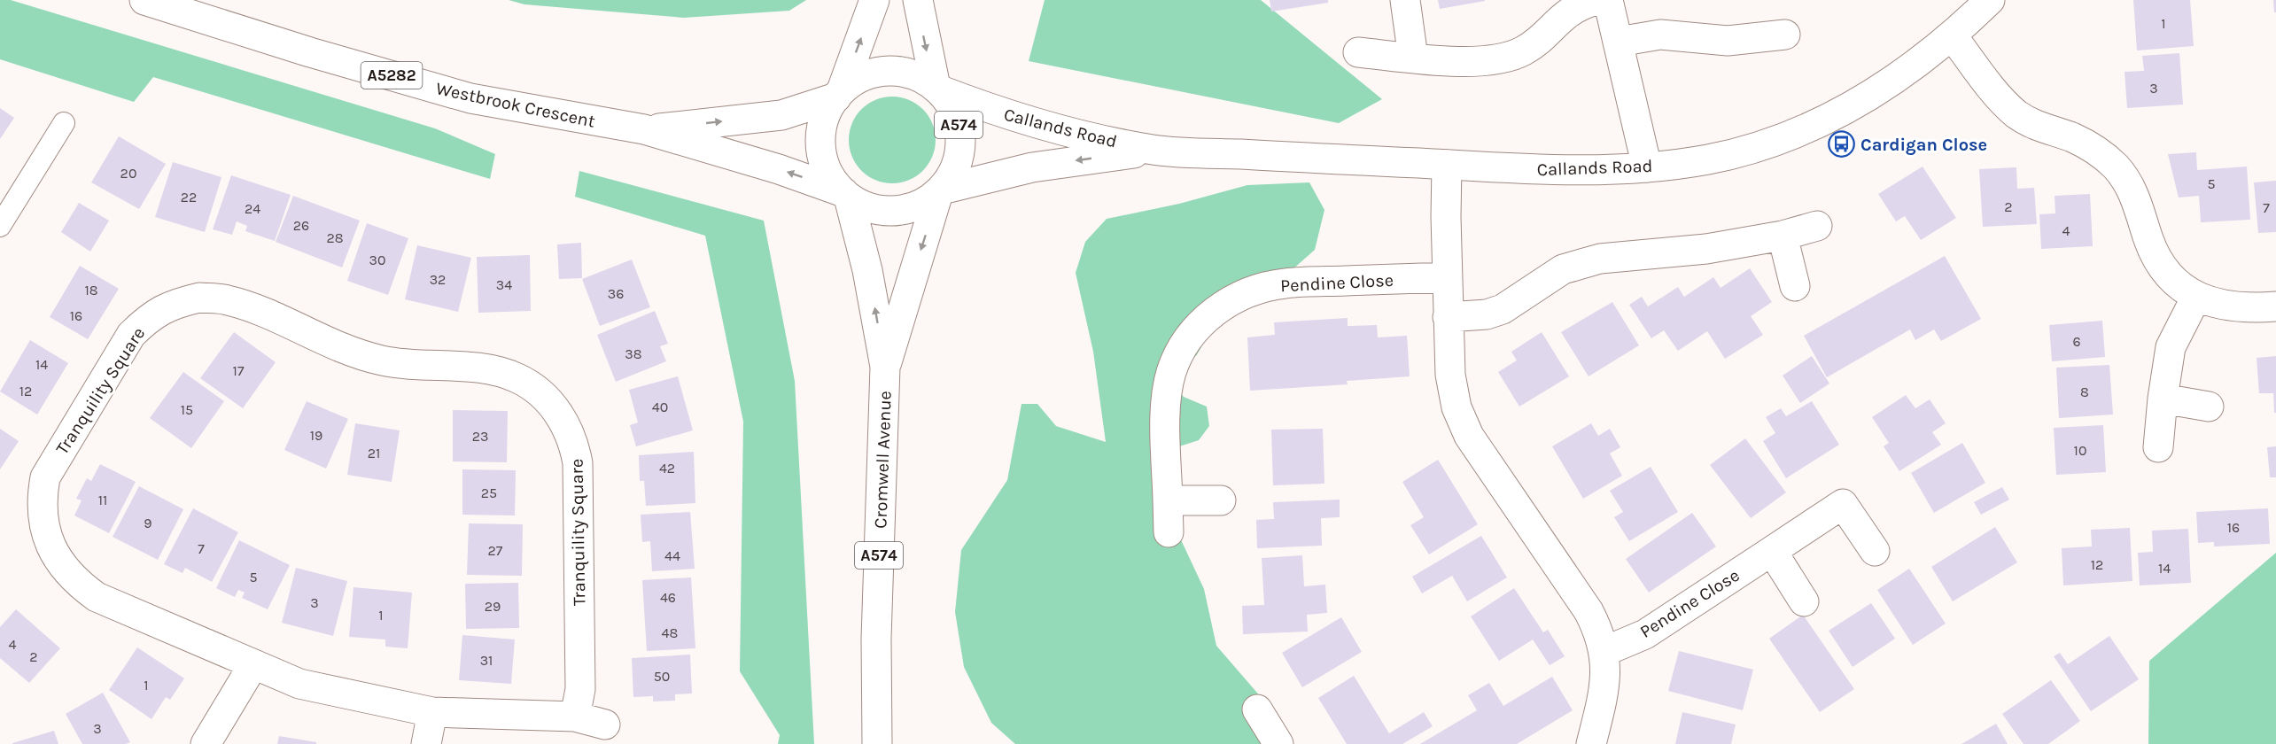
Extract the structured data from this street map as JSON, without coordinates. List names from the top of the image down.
{
  "streets": {
    "street": [
      "A5282",
      "Westbrook Crescent",
      "A574",
      "Callands Road",
      "Pendine Close",
      "Tranquility Square",
      "Cromwell Avenue"
    ]
  },
  "crossings": [
    ["Westbrook Crescent", "A574"],
    ["Westbrook Crescent", "Callands Road"],
    ["Westbrook Crescent", "Cromwell Avenue"],
    ["A574", "Callands Road"],
    ["A574", "Cromwell Avenue"],
    ["Callands Road", "Cromwell Avenue"]
  ],
  "places": {
    "bus stop": ["Cardigan Close"]
  },
  "house_numbers": [
    "1",
    "3",
    "20",
    "5",
    "22",
    "2",
    "7",
    "24",
    "26",
    "4",
    "28",
    "30",
    "32",
    "34",
    "18",
    "36",
    "16",
    "6",
    "38",
    "14",
    "17",
    "12",
    "8",
    "40",
    "15",
    "19",
    "23",
    "10",
    "21",
    "42",
    "25",
    "11",
    "9",
    "16",
    "7",
    "27",
    "44",
    "12",
    "14",
    "5",
    "46",
    "3",
    "29",
    "1",
    "48",
    "4",
    "2",
    "31",
    "50",
    "1",
    "3"
  ]
}
